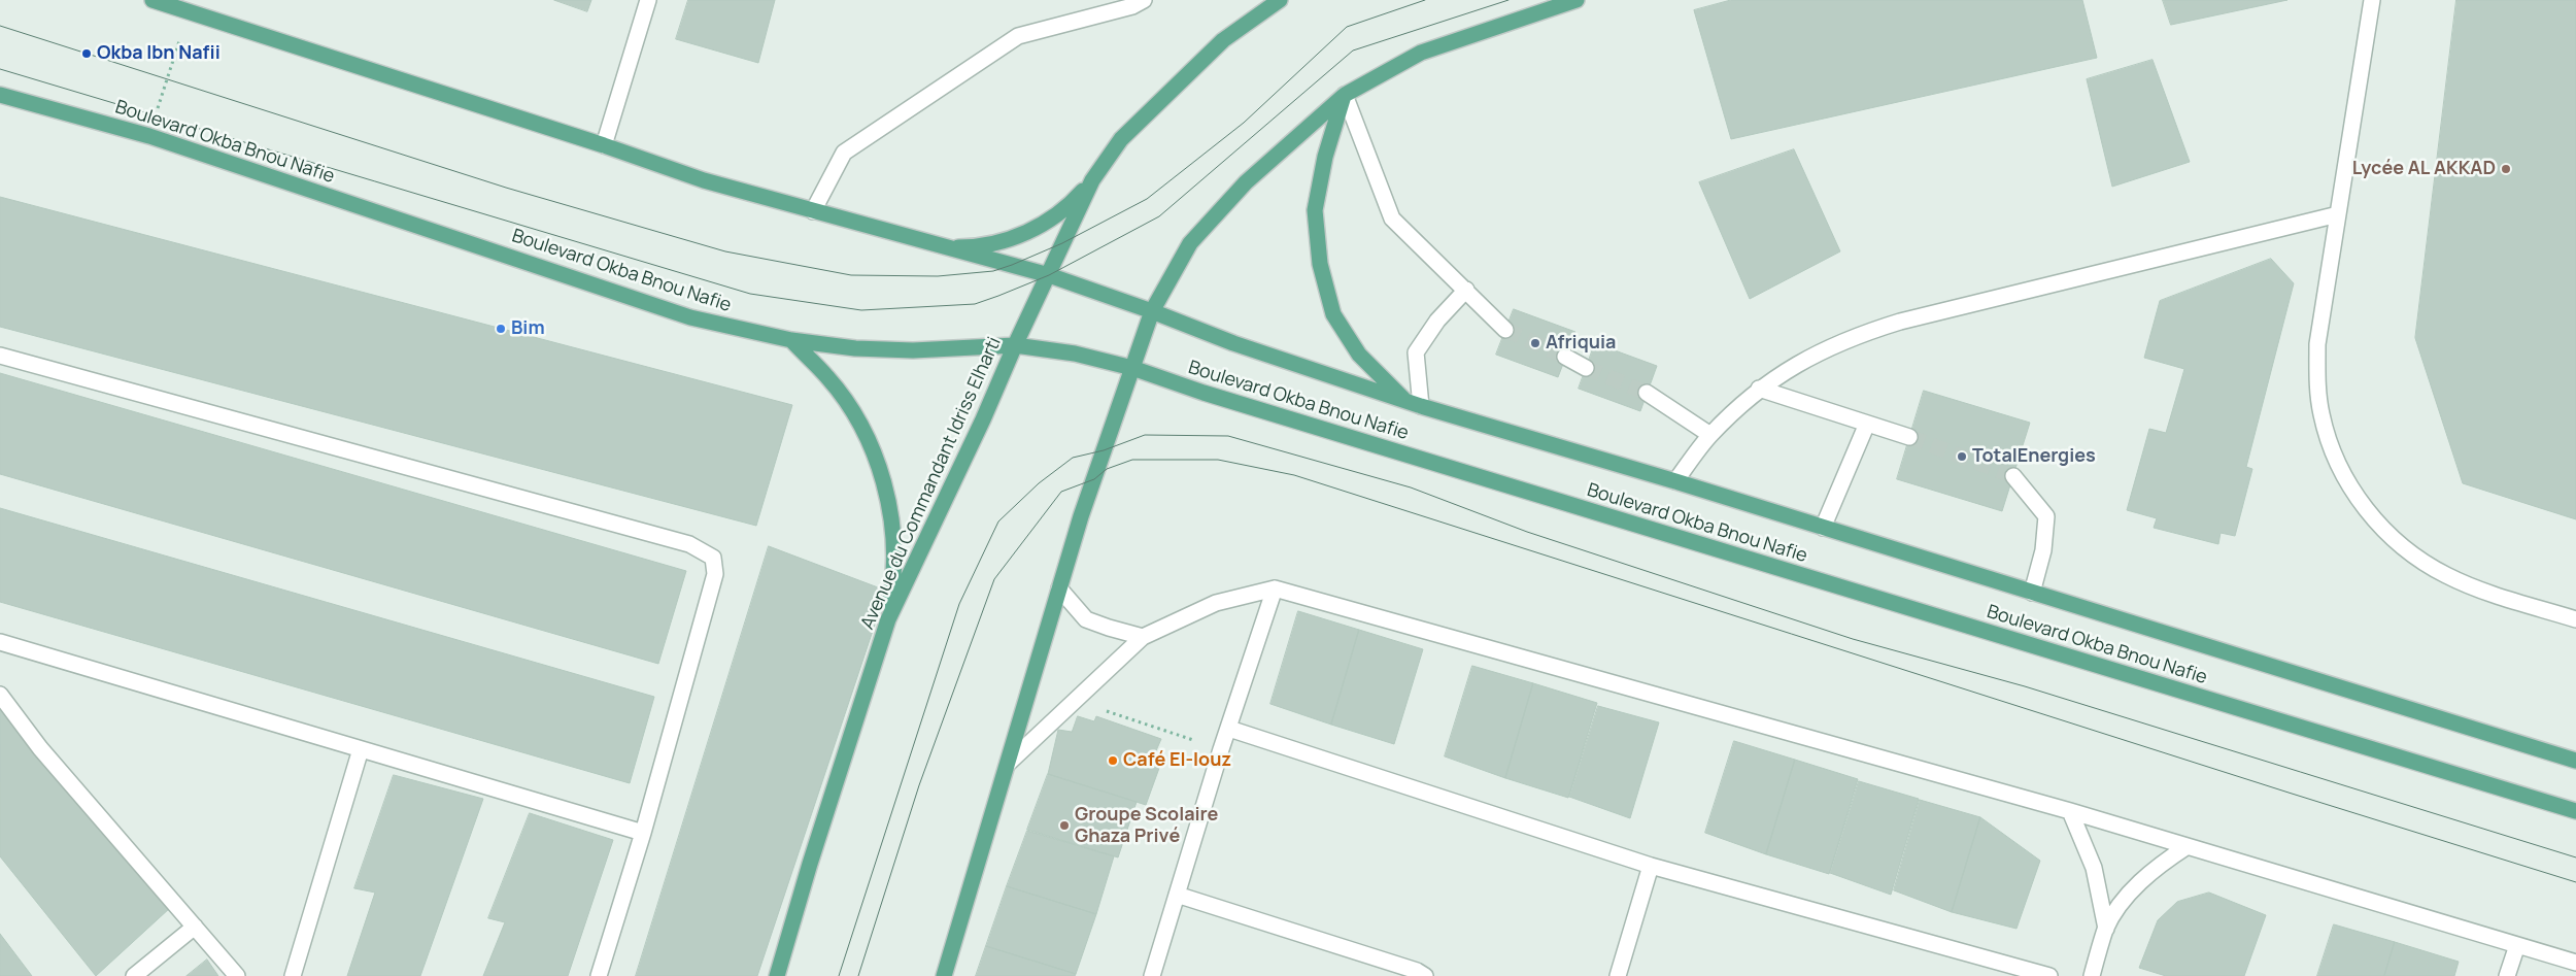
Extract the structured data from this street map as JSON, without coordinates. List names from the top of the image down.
{
  "streets": {
    "main road": ["Boulevard Okba Bnou Nafie", "Avenue du Commandant Idriss Elharti"]
  },
  "crossings": [
    ["Boulevard Okba Bnou Nafie", "Avenue du Commandant Idriss Elharti"]
  ],
  "places": [
    "Okba Ibn Nafii",
    "Lycée AL AKKAD",
    "Bim",
    "Afriquia",
    "TotalEnergies",
    "Café El-louz",
    "Groupe Scolaire Ghaza Privé"
  ]
}
